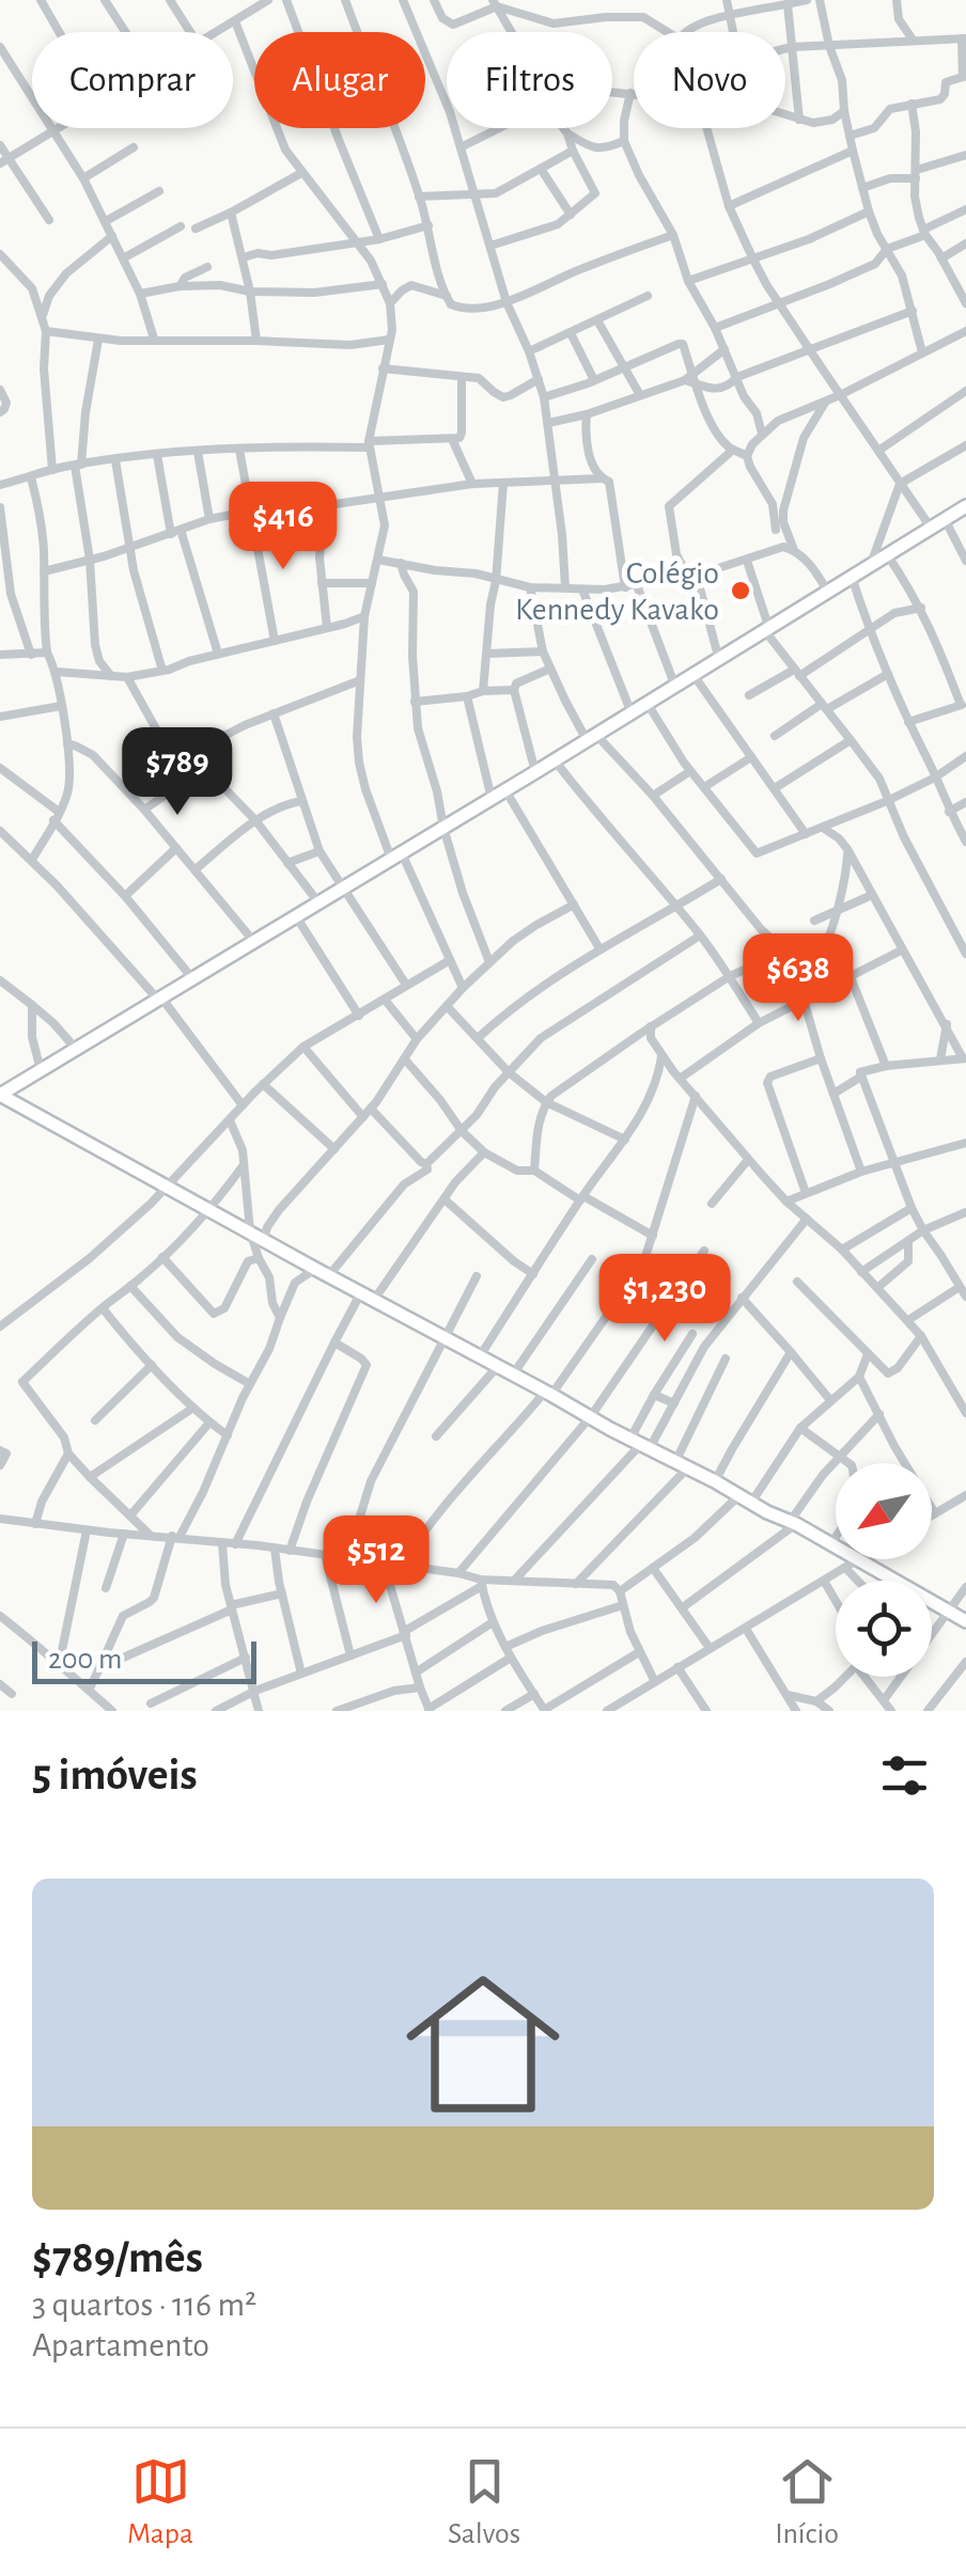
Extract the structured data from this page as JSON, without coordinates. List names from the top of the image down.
{
  "places": ["Colégio Kennedy Kavako"],
  "scale_bar": "200 m",
  "north": "bottom left",
  "page": {
    "chip": [
      "Comprar",
      "Alugar",
      "Filtros",
      "Novo"
    ],
    "price": [
      "$416",
      "$789",
      "$638",
      "$1,230",
      "$512"
    ],
    "scale": "200 m",
    "heading": "5 imóveis",
    "list": [
      {
        "name": "$789/mês",
        "note": "3 quartos · 116 m² · Apartamento"
      }
    ],
    "tabs": ["Mapa", "Salvos", "Início"]
  }
}
